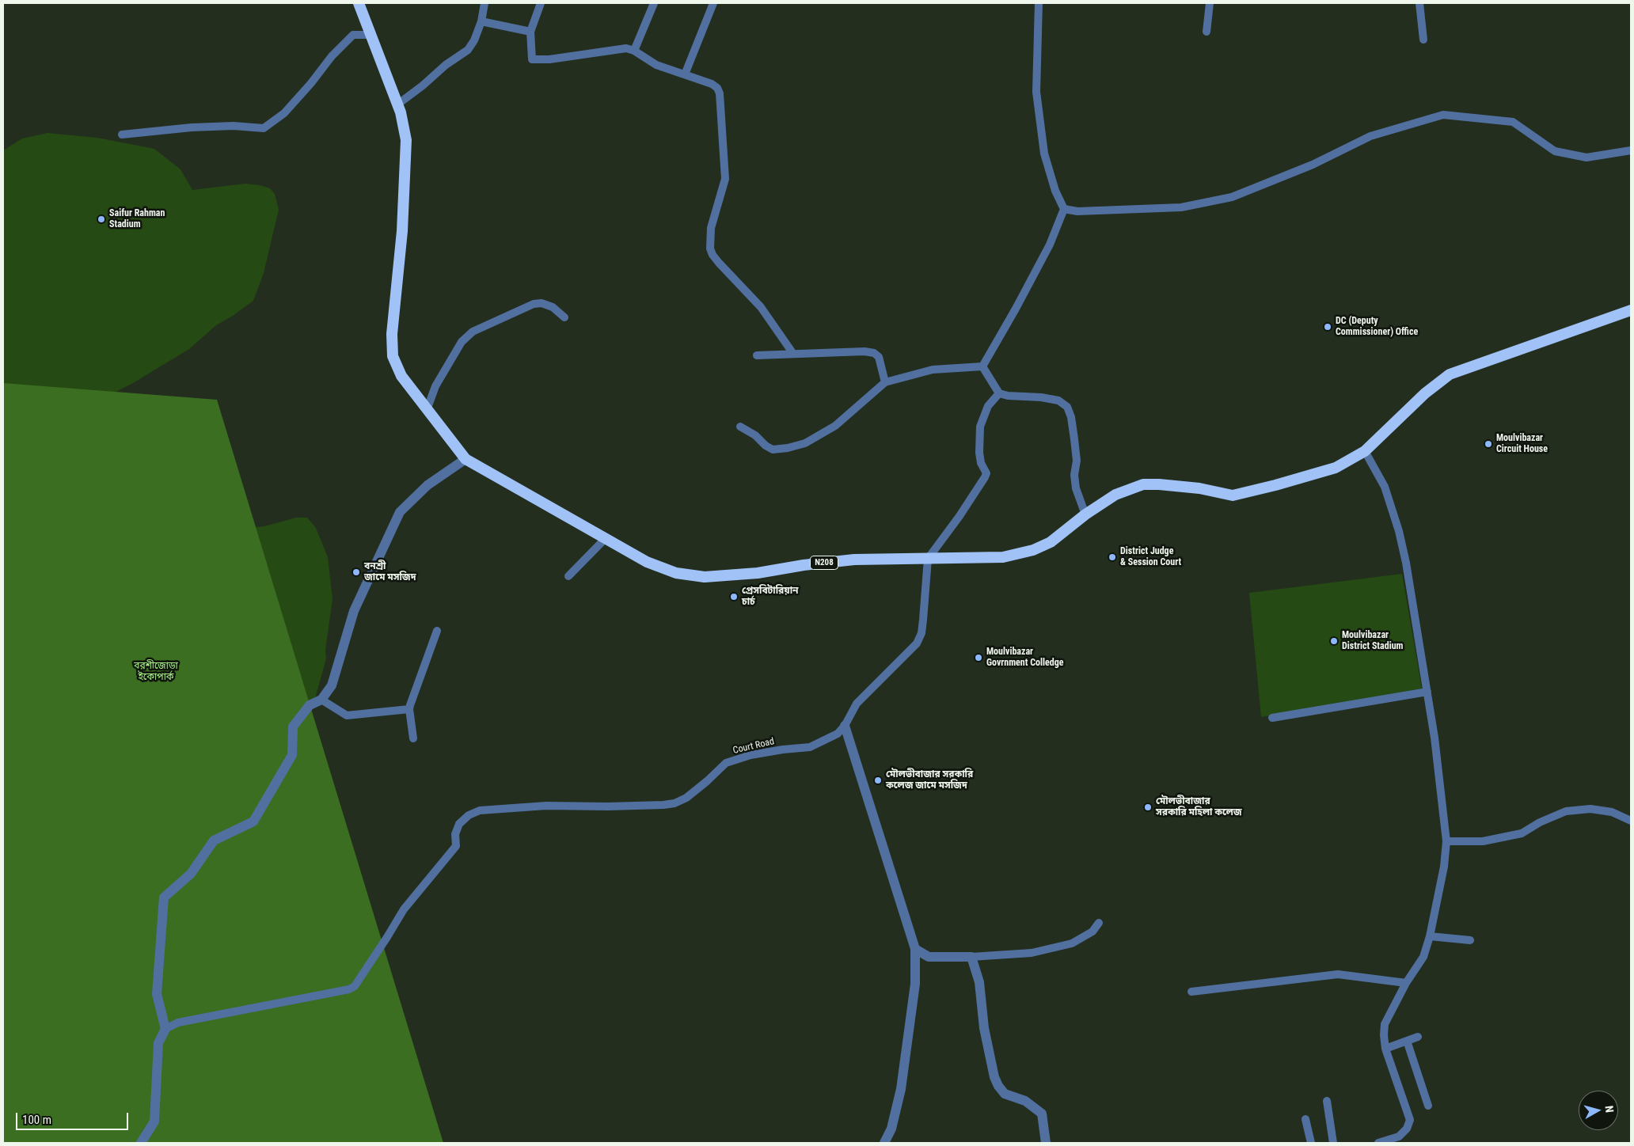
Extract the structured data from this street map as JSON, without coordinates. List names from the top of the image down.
{
  "streets": {
    "highway": ["N208"],
    "street": ["Court Road"]
  },
  "crossings": [
    ["N208", "Court Road"]
  ],
  "parks": ["বরশীজোড়া ইকোপার্ক"],
  "places": [
    "Saifur Rahman Stadium",
    "DC (Deputy Commissioner) Office",
    "Moulvibazar Circuit House",
    "District Judge & Session Court",
    "বনশ্রী জামে মসজিদ",
    "প্রেসবিটারিয়ান চার্চ",
    "Moulvibazar District Stadium",
    "Moulvibazar Govrnment Colledge",
    "মৌলভীবাজার সরকারি কলেজ জামে মসজিদ",
    "মৌলভীবাজার সরকারি মহিলা কলেজ"
  ],
  "scale_bar": "100 m",
  "north": "right"
}
